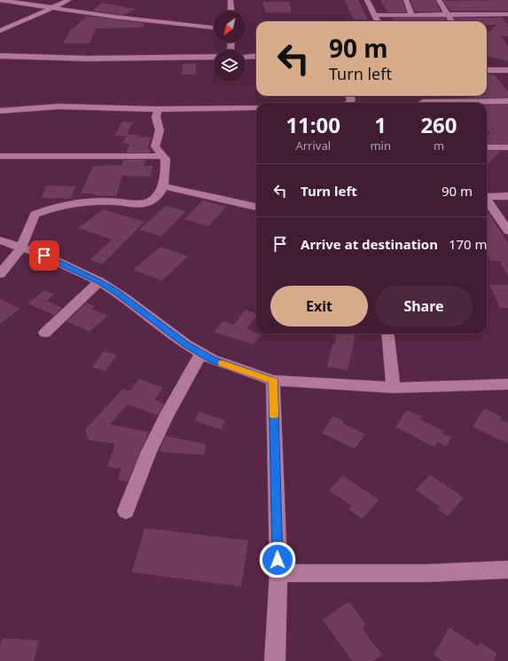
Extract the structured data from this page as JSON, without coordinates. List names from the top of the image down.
{
  "north": "bottom left",
  "page": {
    "turn": ["90 m", "Turn left"],
    "eta": [
      "11:00",
      "Arrival",
      "1",
      "min",
      "260",
      "m"
    ],
    "list": [
      {
        "name": "Turn left",
        "value": "90 m"
      },
      {
        "name": "Arrive at destination",
        "value": "170 m"
      }
    ],
    "buttons": ["Exit", "Share"]
  }
}
